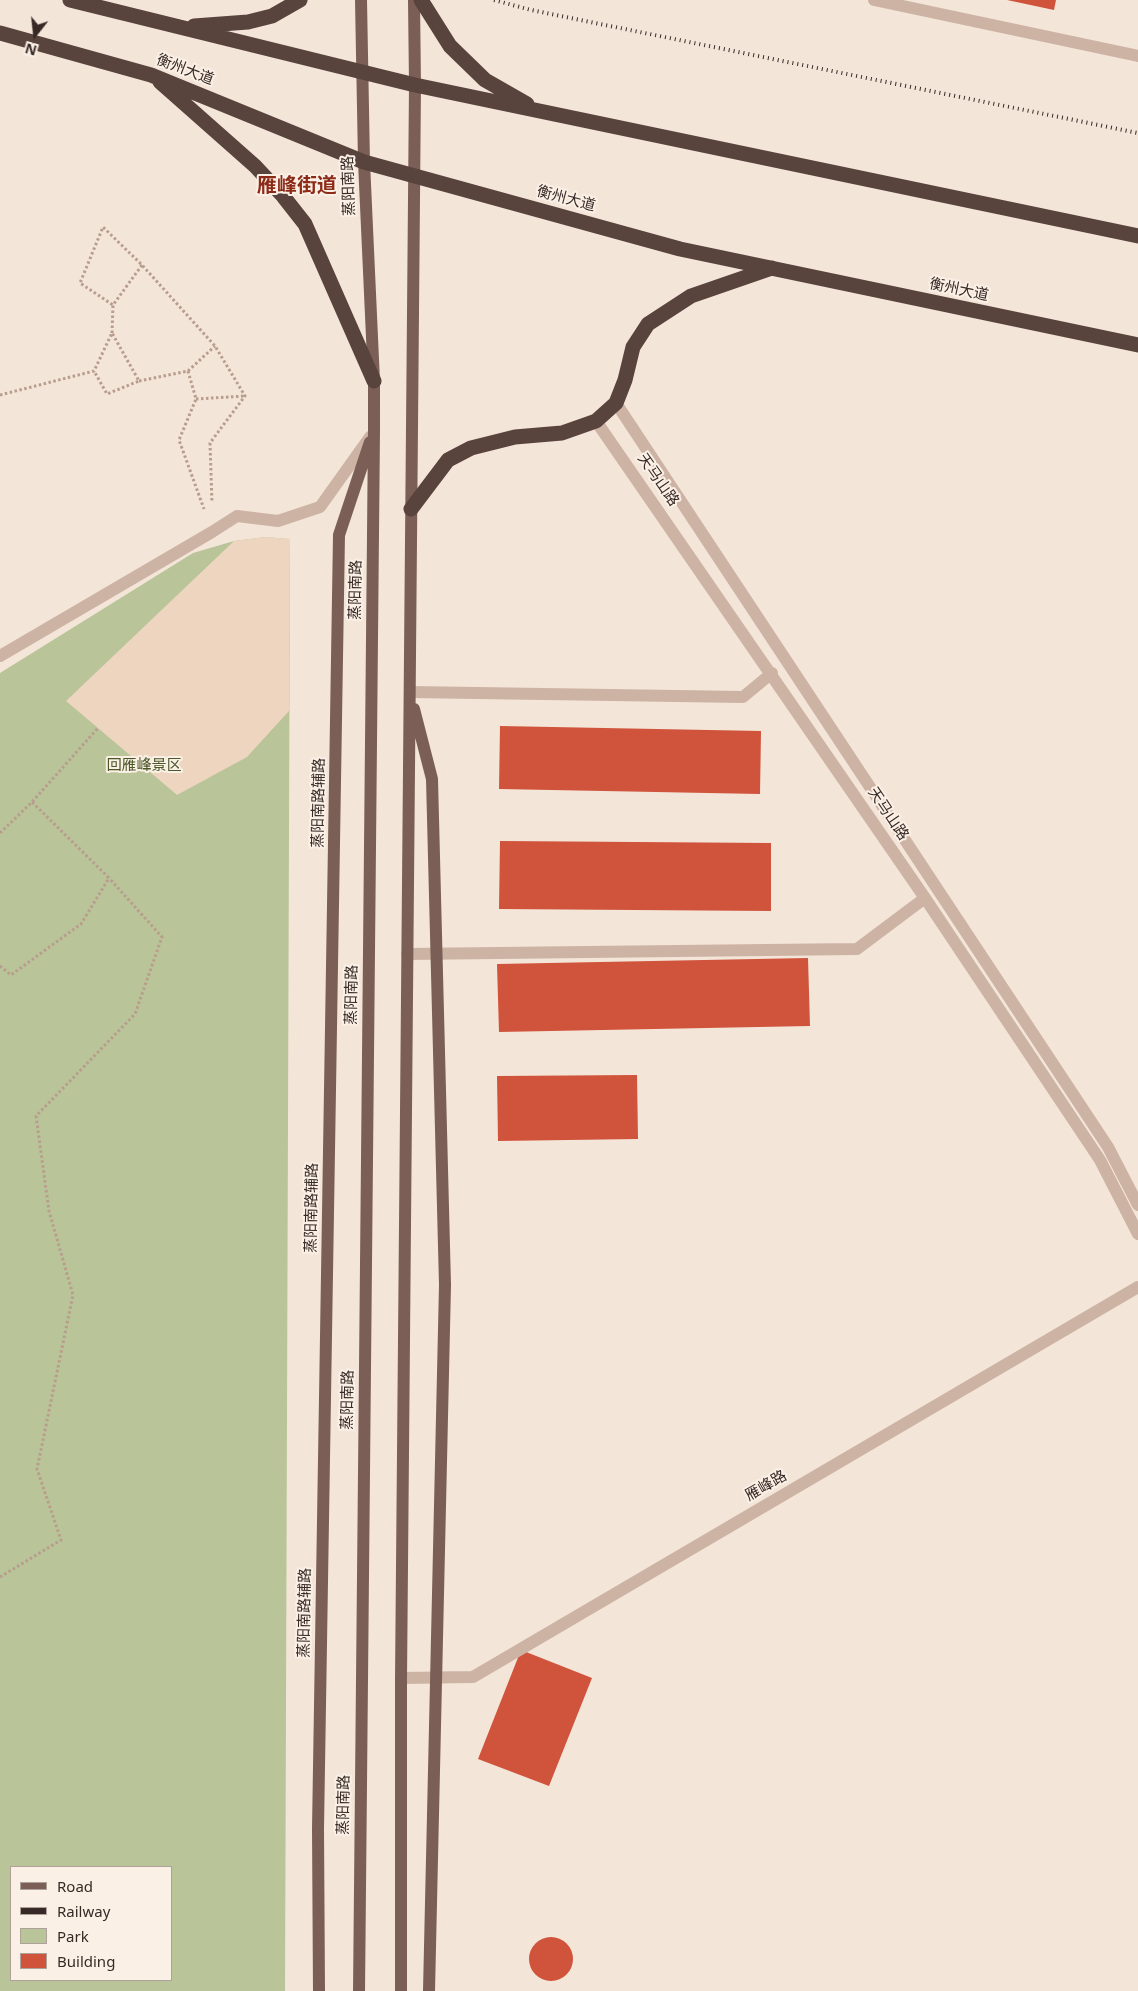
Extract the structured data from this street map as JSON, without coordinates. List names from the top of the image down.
{
  "streets": {
    "highway": ["衡州大道"],
    "main road": ["蒸阳南路", "蒸阳南路辅路"],
    "street": ["天马山路", "雁峰路"]
  },
  "crossings": [
    ["衡州大道", "蒸阳南路"],
    ["蒸阳南路", "蒸阳南路辅路"]
  ],
  "districts": ["雁峰街道"],
  "parks": ["回雁峰景区"],
  "legend": [
    "Road",
    "Railway",
    "Park",
    "Building"
  ],
  "north": "bottom"
}
